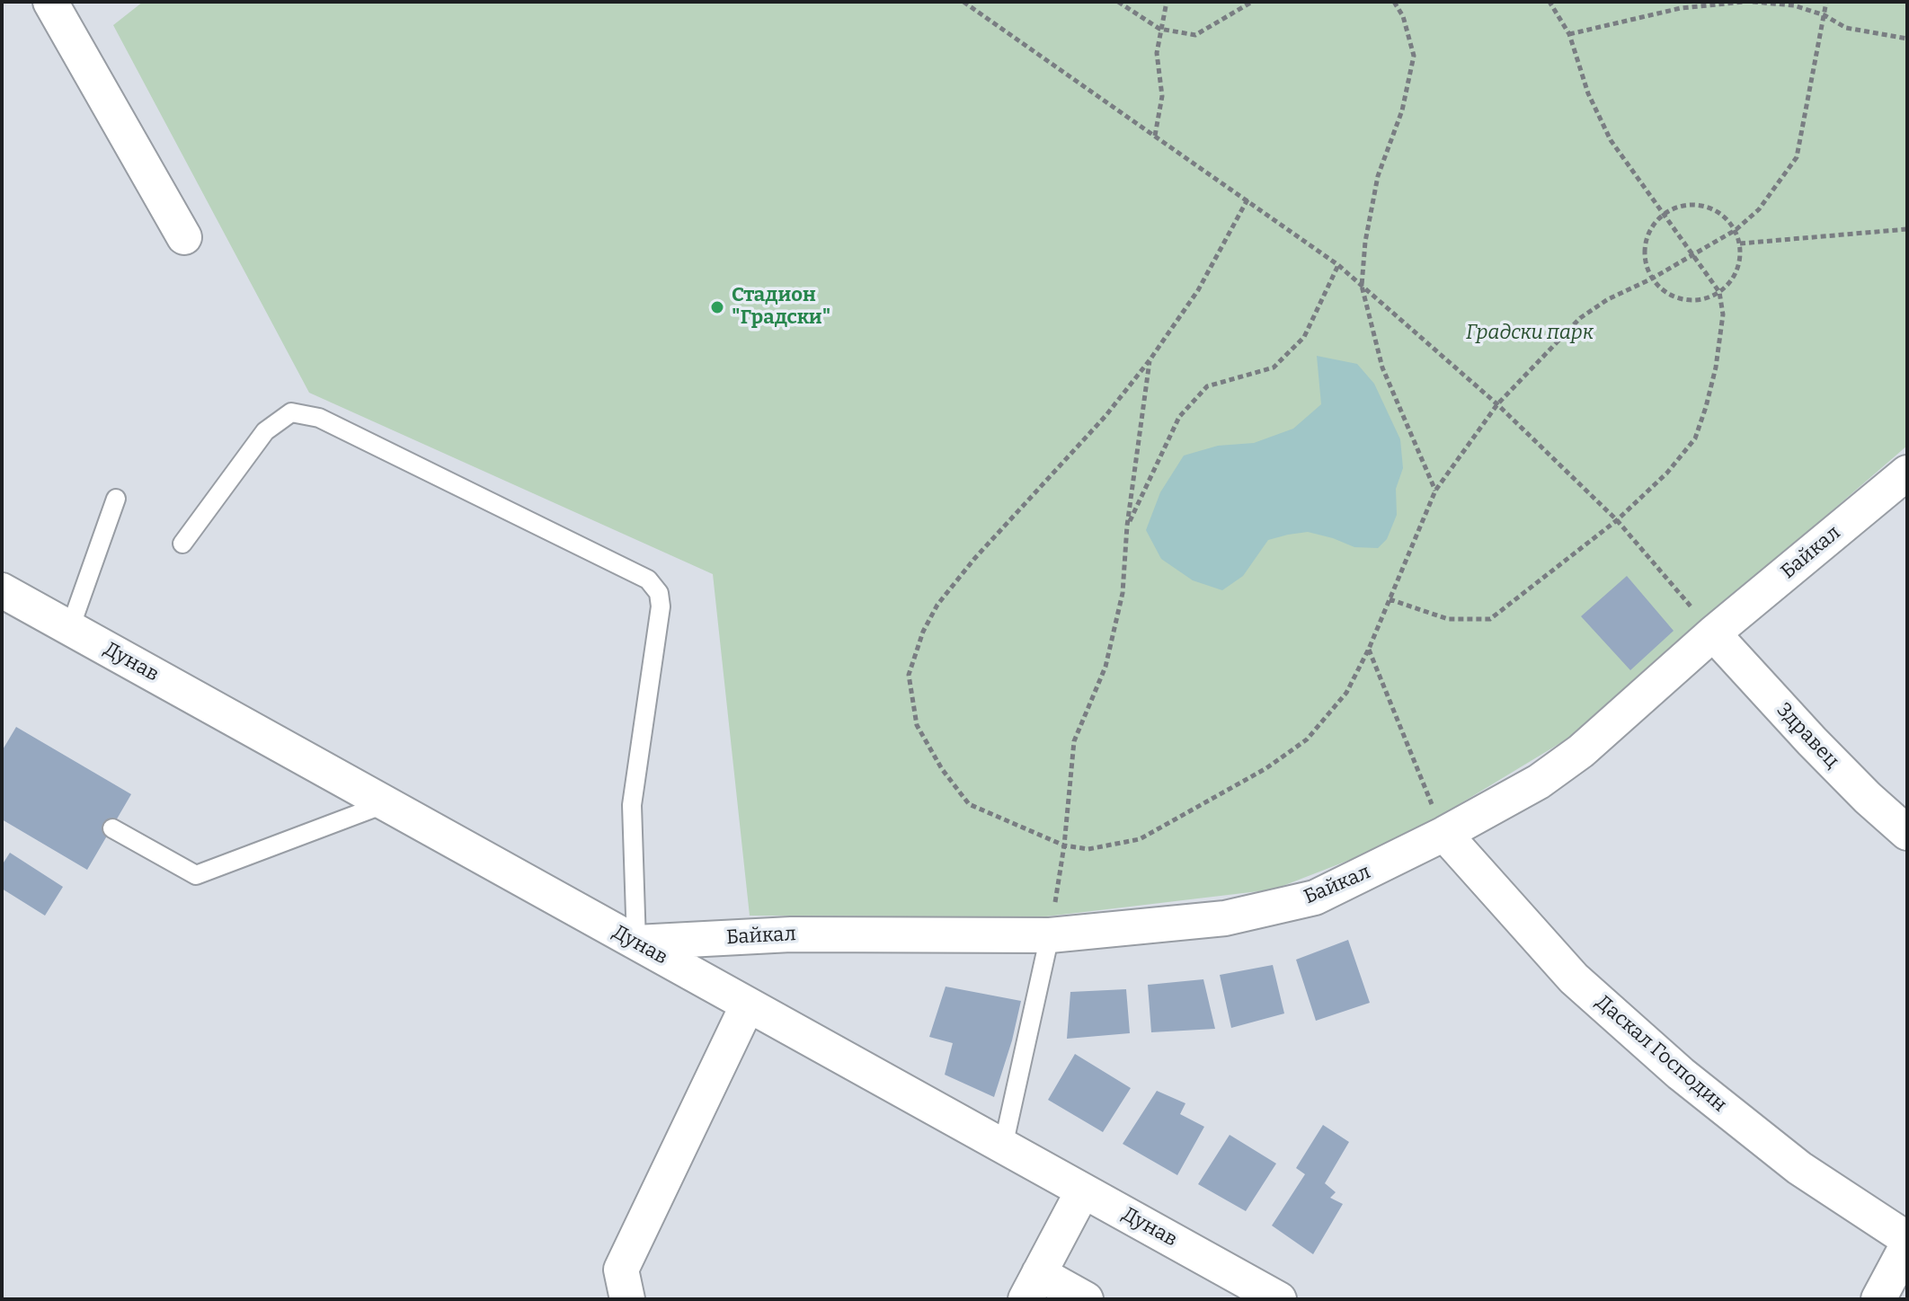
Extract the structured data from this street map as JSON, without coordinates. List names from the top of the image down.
{
  "streets": {
    "street": [
      "Байкал",
      "Дунав",
      "Здравец",
      "Даскал Господин"
    ]
  },
  "crossings": [
    ["Байкал", "Дунав"],
    ["Байкал", "Здравец"],
    ["Байкал", "Даскал Господин"]
  ],
  "parks": ["Градски парк"],
  "places": ["Стадион \"Градски\""]
}
